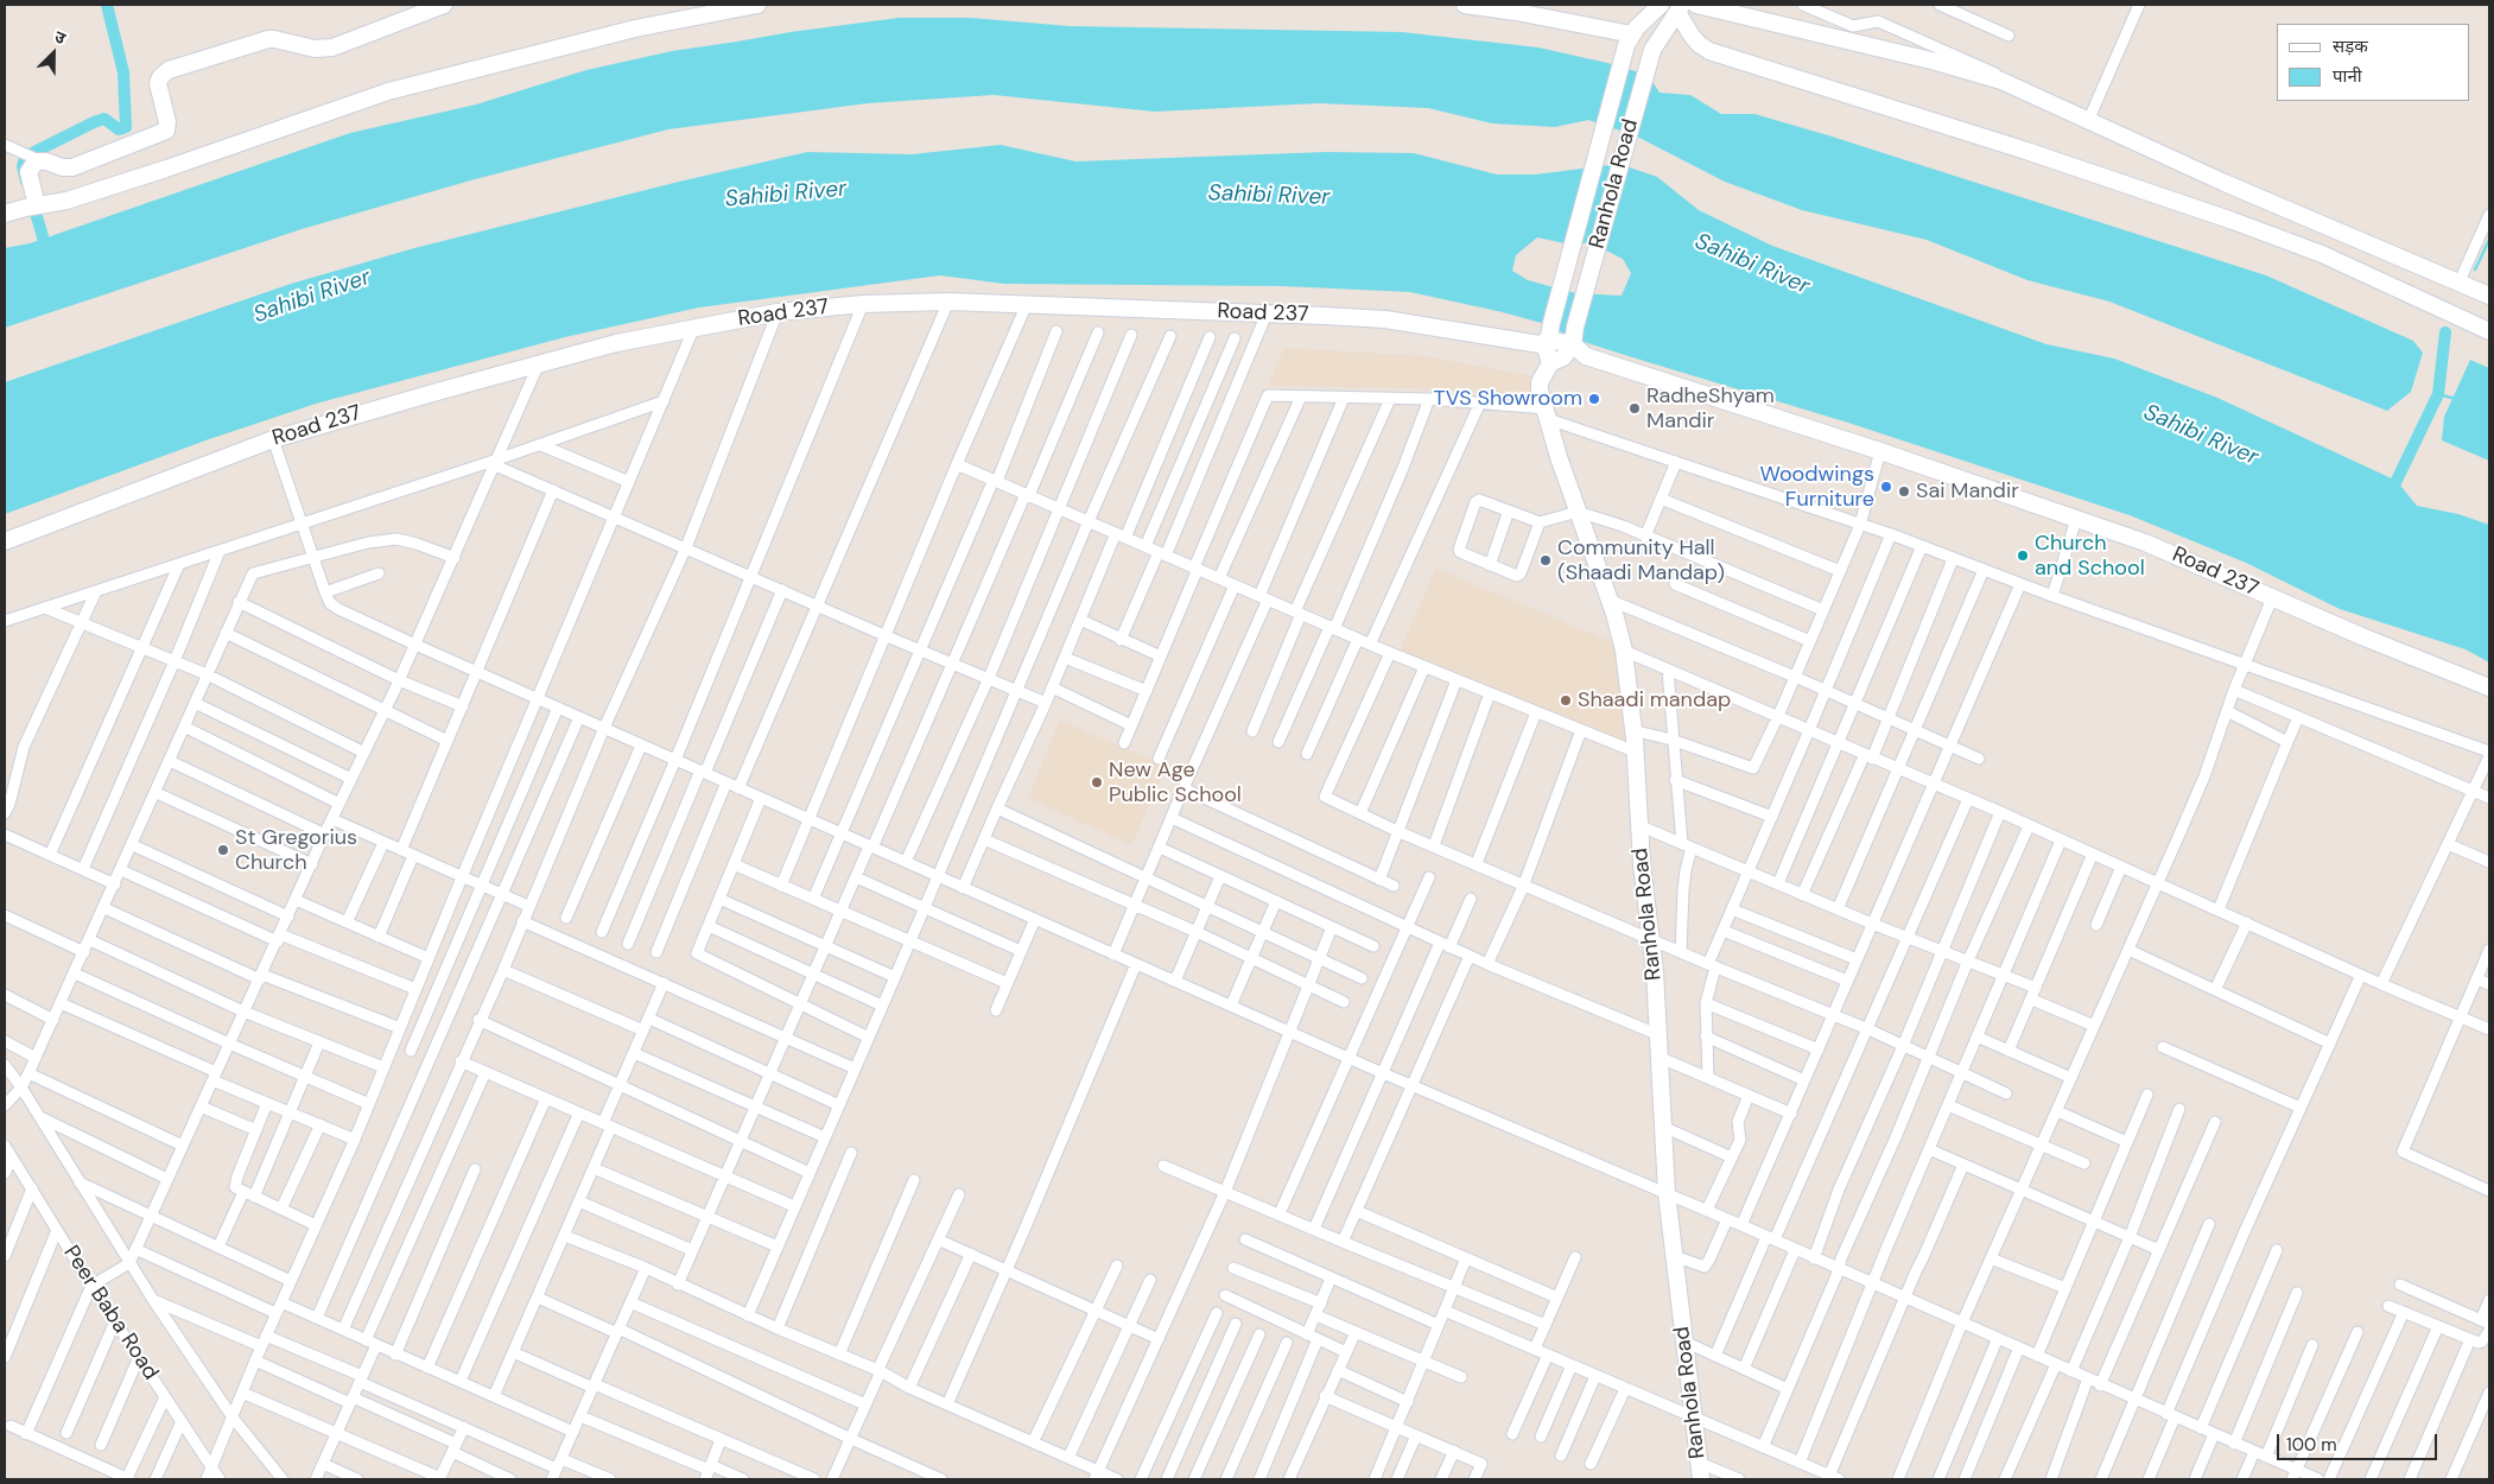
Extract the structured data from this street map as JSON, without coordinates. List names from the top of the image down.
{
  "streets": {
    "street": ["Ranhola Road", "Road 237", "Peer Baba Road"]
  },
  "crossings": [
    ["Ranhola Road", "Road 237"]
  ],
  "water": ["Sahibi River"],
  "places": [
    "TVS Showroom",
    "RadheShyam Mandir",
    "Woodwings Furniture",
    "Sai Mandir",
    "Church and School",
    "Community Hall (Shaadi Mandap)",
    "Shaadi mandap",
    "New Age Public School",
    "St Gregorius Church"
  ],
  "legend": ["सड़क", "पानी"],
  "scale_bar": "100 m",
  "north": "top right"
}
